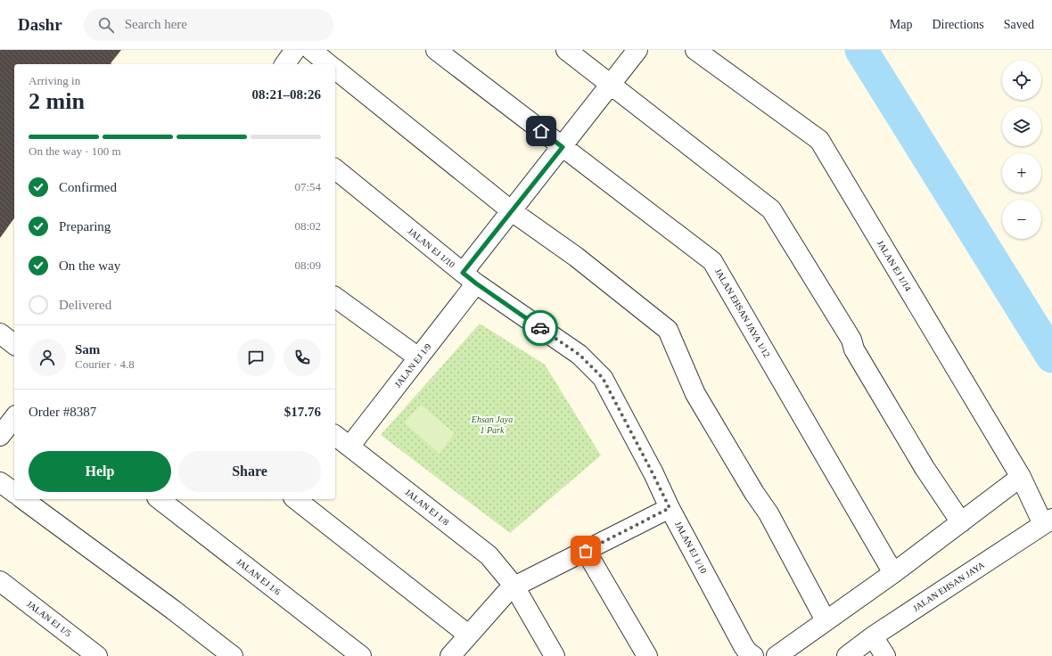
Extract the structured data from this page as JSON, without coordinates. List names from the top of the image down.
{
  "streets": {
    "street": [
      "JALAN EJ 1/10",
      "JALAN EJ 1/14",
      "JALAN EHSAN JAYA 1/12",
      "JALAN EJ 1/9",
      "JALAN EJ 1/8",
      "JALAN EJ 1/6",
      "JALAN EHSAN JAYA",
      "JALAN EJ 1/5"
    ]
  },
  "crossings": [
    ["JALAN EJ 1/10", "JALAN EJ 1/9"],
    ["JALAN EJ 1/14", "JALAN EHSAN JAYA"],
    ["JALAN EHSAN JAYA 1/12", "JALAN EJ 1/9"],
    ["JALAN EJ 1/9", "JALAN EJ 1/8"]
  ],
  "parks": ["Ehsan Jaya 1 Park"],
  "page": {
    "header": "Dashr",
    "search": "Search here",
    "nav": ["Map", "Directions", "Saved"],
    "map_buttons": ["+", "−"],
    "heading": ["2 min", "Arriving in", "08:21–08:26"],
    "panel": [
      "Sam",
      "Courier · 4.8",
      "Order #8387",
      "$17.76"
    ],
    "bar": "On the way · 100 m",
    "list": [
      ["Confirmed", "07:54"],
      ["Preparing", "08:02"],
      ["On the way", "08:09"],
      "Delivered"
    ],
    "buttons": ["Help", "Share"]
  }
}
